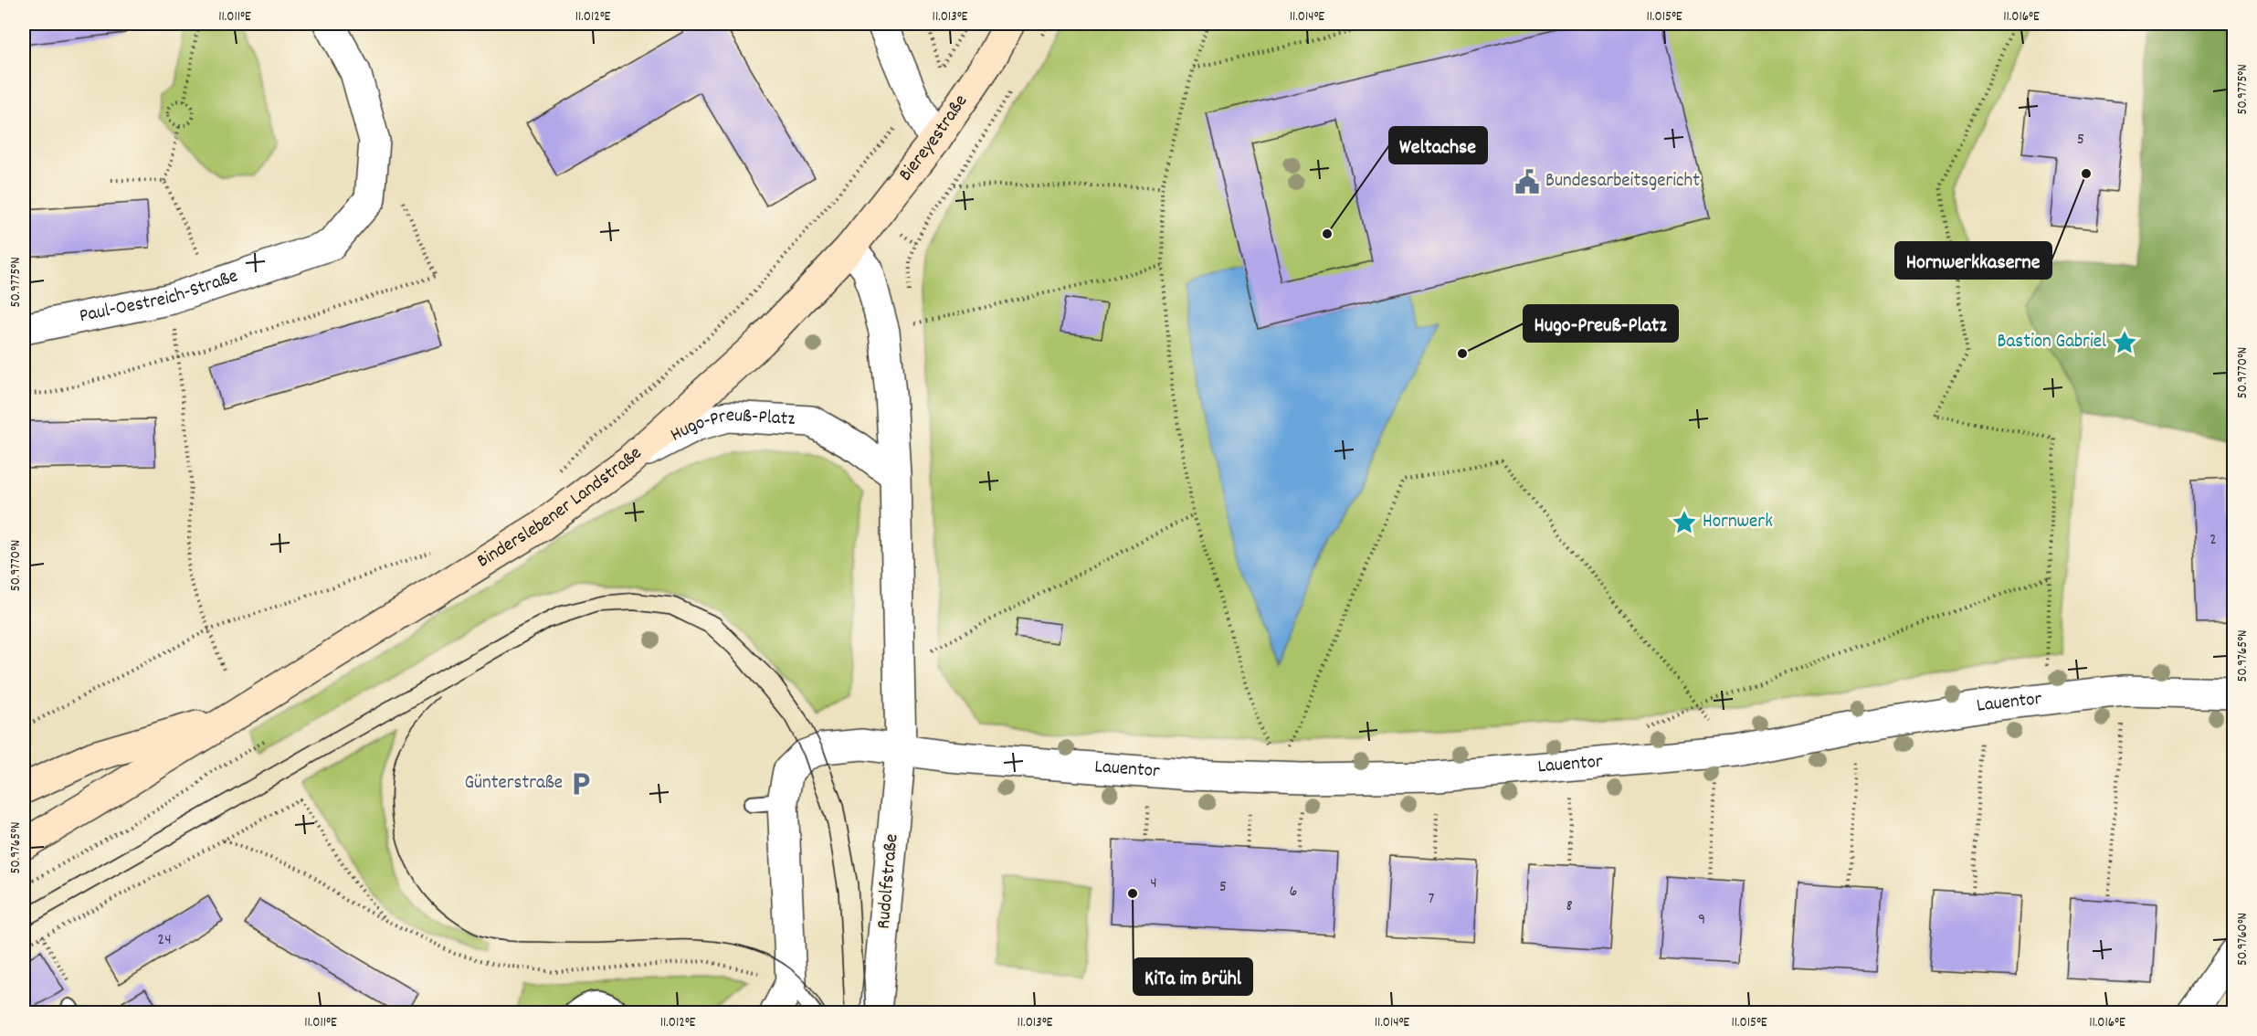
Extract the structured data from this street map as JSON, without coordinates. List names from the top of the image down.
{
  "streets": {
    "main road": ["Biereyestraße", "Binderslebener Landstraße"],
    "street": [
      "Paul-Oestreich-Straße",
      "Hugo-Preuß-Platz",
      "Lauentor",
      "Rudolfstraße"
    ]
  },
  "crossings": [
    ["Biereyestraße", "Binderslebener Landstraße"],
    ["Hugo-Preuß-Platz", "Binderslebener Landstraße"],
    ["Lauentor", "Rudolfstraße"]
  ],
  "places": {
    "other": [
      "Hornwerkkaserne",
      "Weltachse",
      "Hugo-Preuß-Platz",
      "KiTa im Brühl"
    ],
    "public building": ["Bundesarbeitsgericht"],
    "place": ["Bastion Gabriel", "Hornwerk"],
    "parking": ["Günterstraße"]
  },
  "house_numbers": [
    "5",
    "2",
    "4",
    "5",
    "6",
    "7",
    "8",
    "9",
    "24"
  ],
  "coordinates": [
    "11.011°E",
    "11.012°E",
    "11.013°E",
    "11.014°E",
    "11.015°E",
    "11.016°E",
    "50.9775°N",
    "50.9770°N",
    "50.9765°N",
    "50.9760°N"
  ]
}
